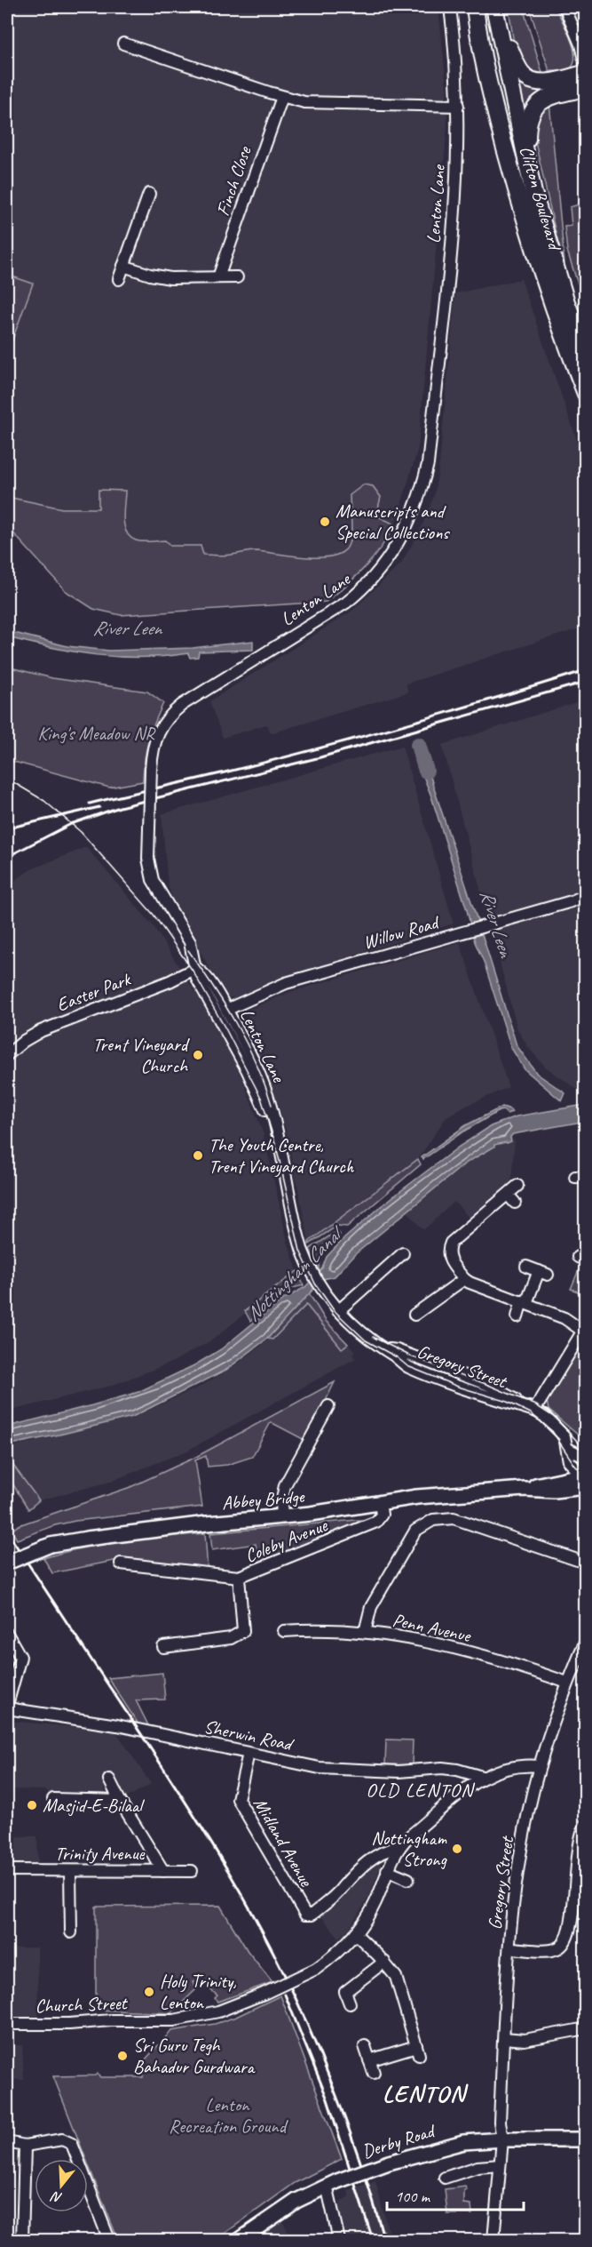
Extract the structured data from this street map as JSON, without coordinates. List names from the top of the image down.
{
  "streets": {
    "highway": ["Clifton Boulevard"],
    "main road": ["Abbey Bridge", "Derby Road"],
    "street": [
      "Finch Close",
      "Lenton Lane",
      "Willow Road",
      "Easter Park",
      "Gregory Street",
      "Coleby Avenue",
      "Penn Avenue",
      "Sherwin Road",
      "Midland Avenue",
      "Trinity Avenue",
      "Church Street"
    ]
  },
  "crossings": [
    ["Lenton Lane", "Willow Road"],
    ["Lenton Lane", "Easter Park"],
    ["Lenton Lane", "Gregory Street"],
    ["Gregory Street", "Abbey Bridge"],
    ["Gregory Street", "Penn Avenue"],
    ["Gregory Street", "Church Street"],
    ["Gregory Street", "Derby Road"],
    ["Abbey Bridge", "Coleby Avenue"],
    ["Sherwin Road", "Midland Avenue"],
    ["Sherwin Road", "Church Street"],
    ["Midland Avenue", "Church Street"]
  ],
  "districts": ["OLD LENTON", "LENTON"],
  "water": ["River Leen", "Nottingham Canal"],
  "parks": ["King's Meadow NR", "Lenton Recreation Ground"],
  "places": [
    "Manuscripts and Special Collections",
    "Trent Vineyard Church",
    "The Youth Centre, Trent Vineyard Church",
    "Masjid-E-Bilaal",
    "Nottingham Strong",
    "Holy Trinity, Lenton",
    "Sri Guru Tegh Bahadur Gurdwara"
  ],
  "scale_bar": "100 m",
  "north": "bottom"
}
